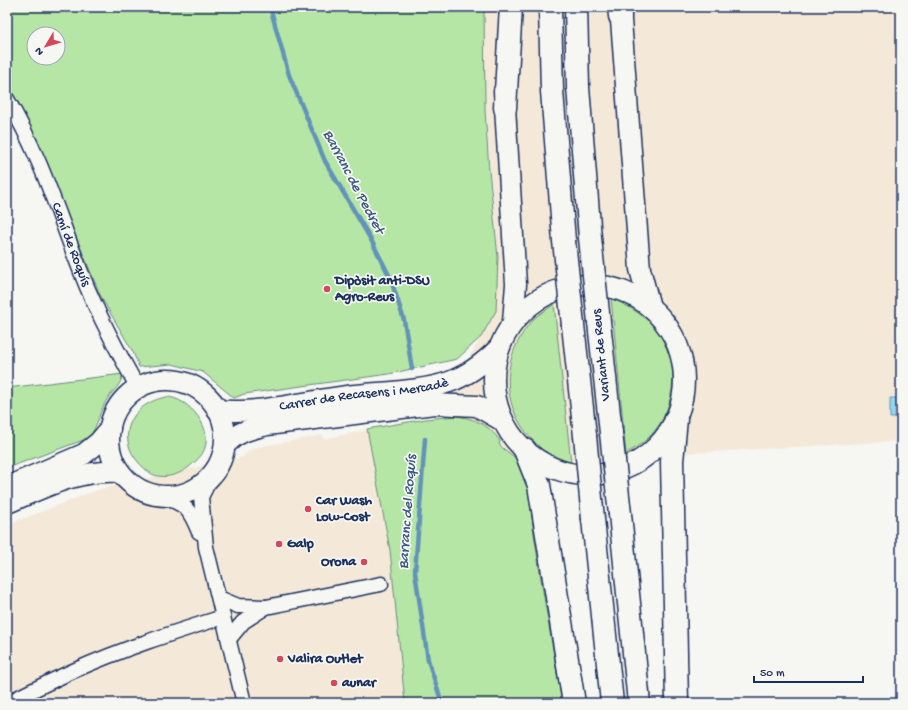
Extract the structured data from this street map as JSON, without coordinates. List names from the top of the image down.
{
  "streets": {
    "highway": ["Variant de Reus"],
    "street": ["Camí de Roquís", "Carrer de Recasens i Mercadè"]
  },
  "crossings": [
    ["Camí de Roquís", "Carrer de Recasens i Mercadè"]
  ],
  "water": ["Barranc de Pedret", "Barranc del Roquís"],
  "places": [
    "Dipòsit anti-DSU Agro-Reus",
    "Car Wash Low-Cost",
    "Galp",
    "Orona",
    "Valira Outlet",
    "aunar"
  ],
  "scale_bar": "50 m",
  "north": "bottom left"
}
